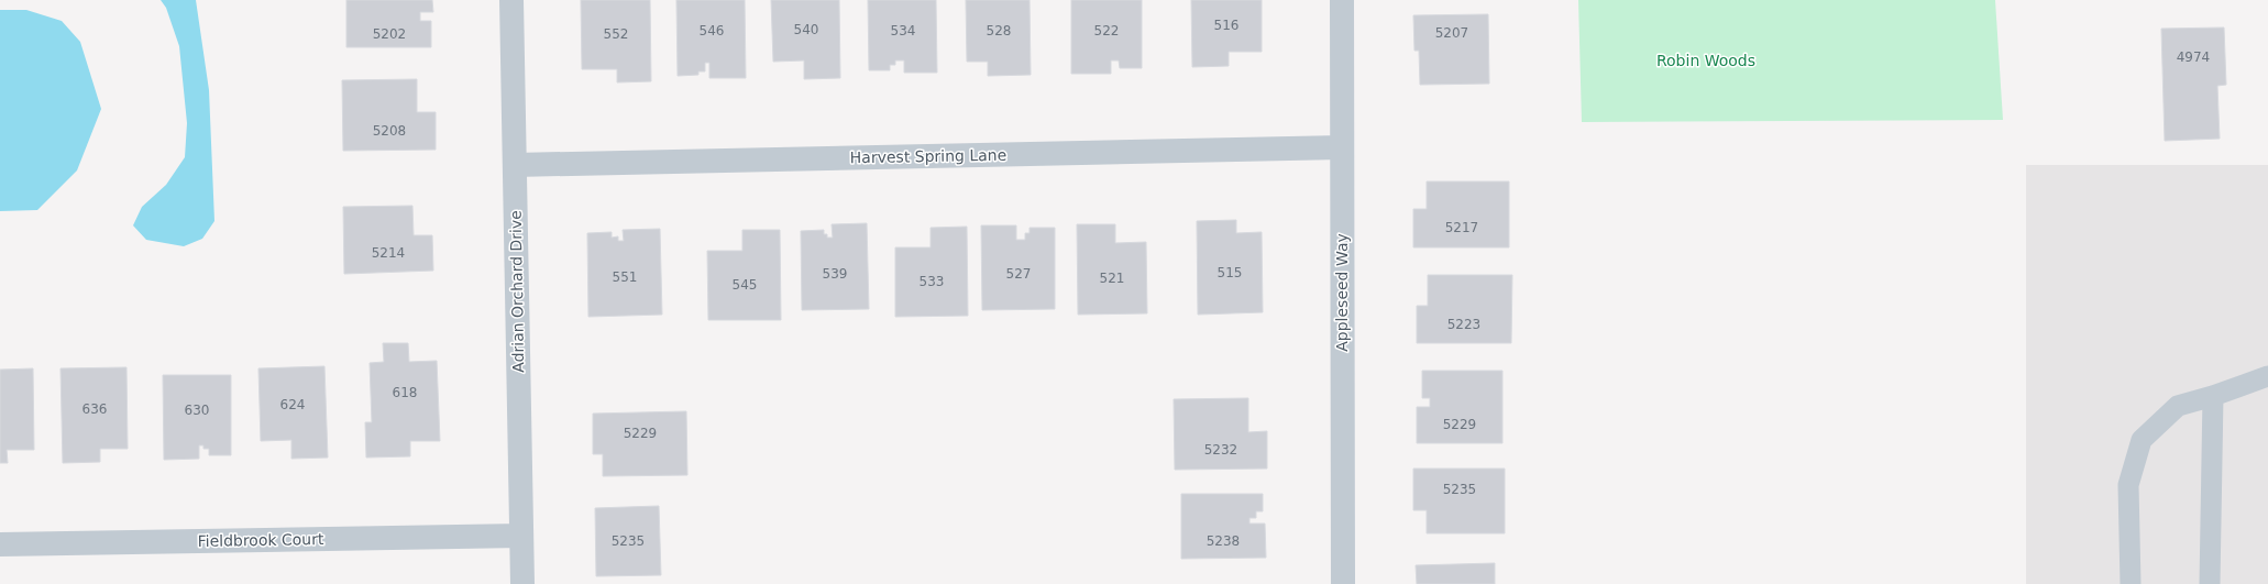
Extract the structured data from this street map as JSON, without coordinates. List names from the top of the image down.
{
  "streets": {
    "street": [
      "Harvest Spring Lane",
      "Adrian Orchard Drive",
      "Appleseed Way",
      "Fieldbrook Court"
    ]
  },
  "crossings": [
    ["Harvest Spring Lane", "Adrian Orchard Drive"],
    ["Harvest Spring Lane", "Appleseed Way"],
    ["Adrian Orchard Drive", "Fieldbrook Court"]
  ],
  "parks": ["Robin Woods"],
  "house_numbers": [
    "516",
    "540",
    "546",
    "534",
    "528",
    "522",
    "5207",
    "5202",
    "552",
    "4974",
    "5208",
    "5217",
    "5214",
    "515",
    "539",
    "527",
    "551",
    "521",
    "533",
    "545",
    "5223",
    "618",
    "624",
    "636",
    "630",
    "5229",
    "5229",
    "5232",
    "5235",
    "5235",
    "5238"
  ]
}
